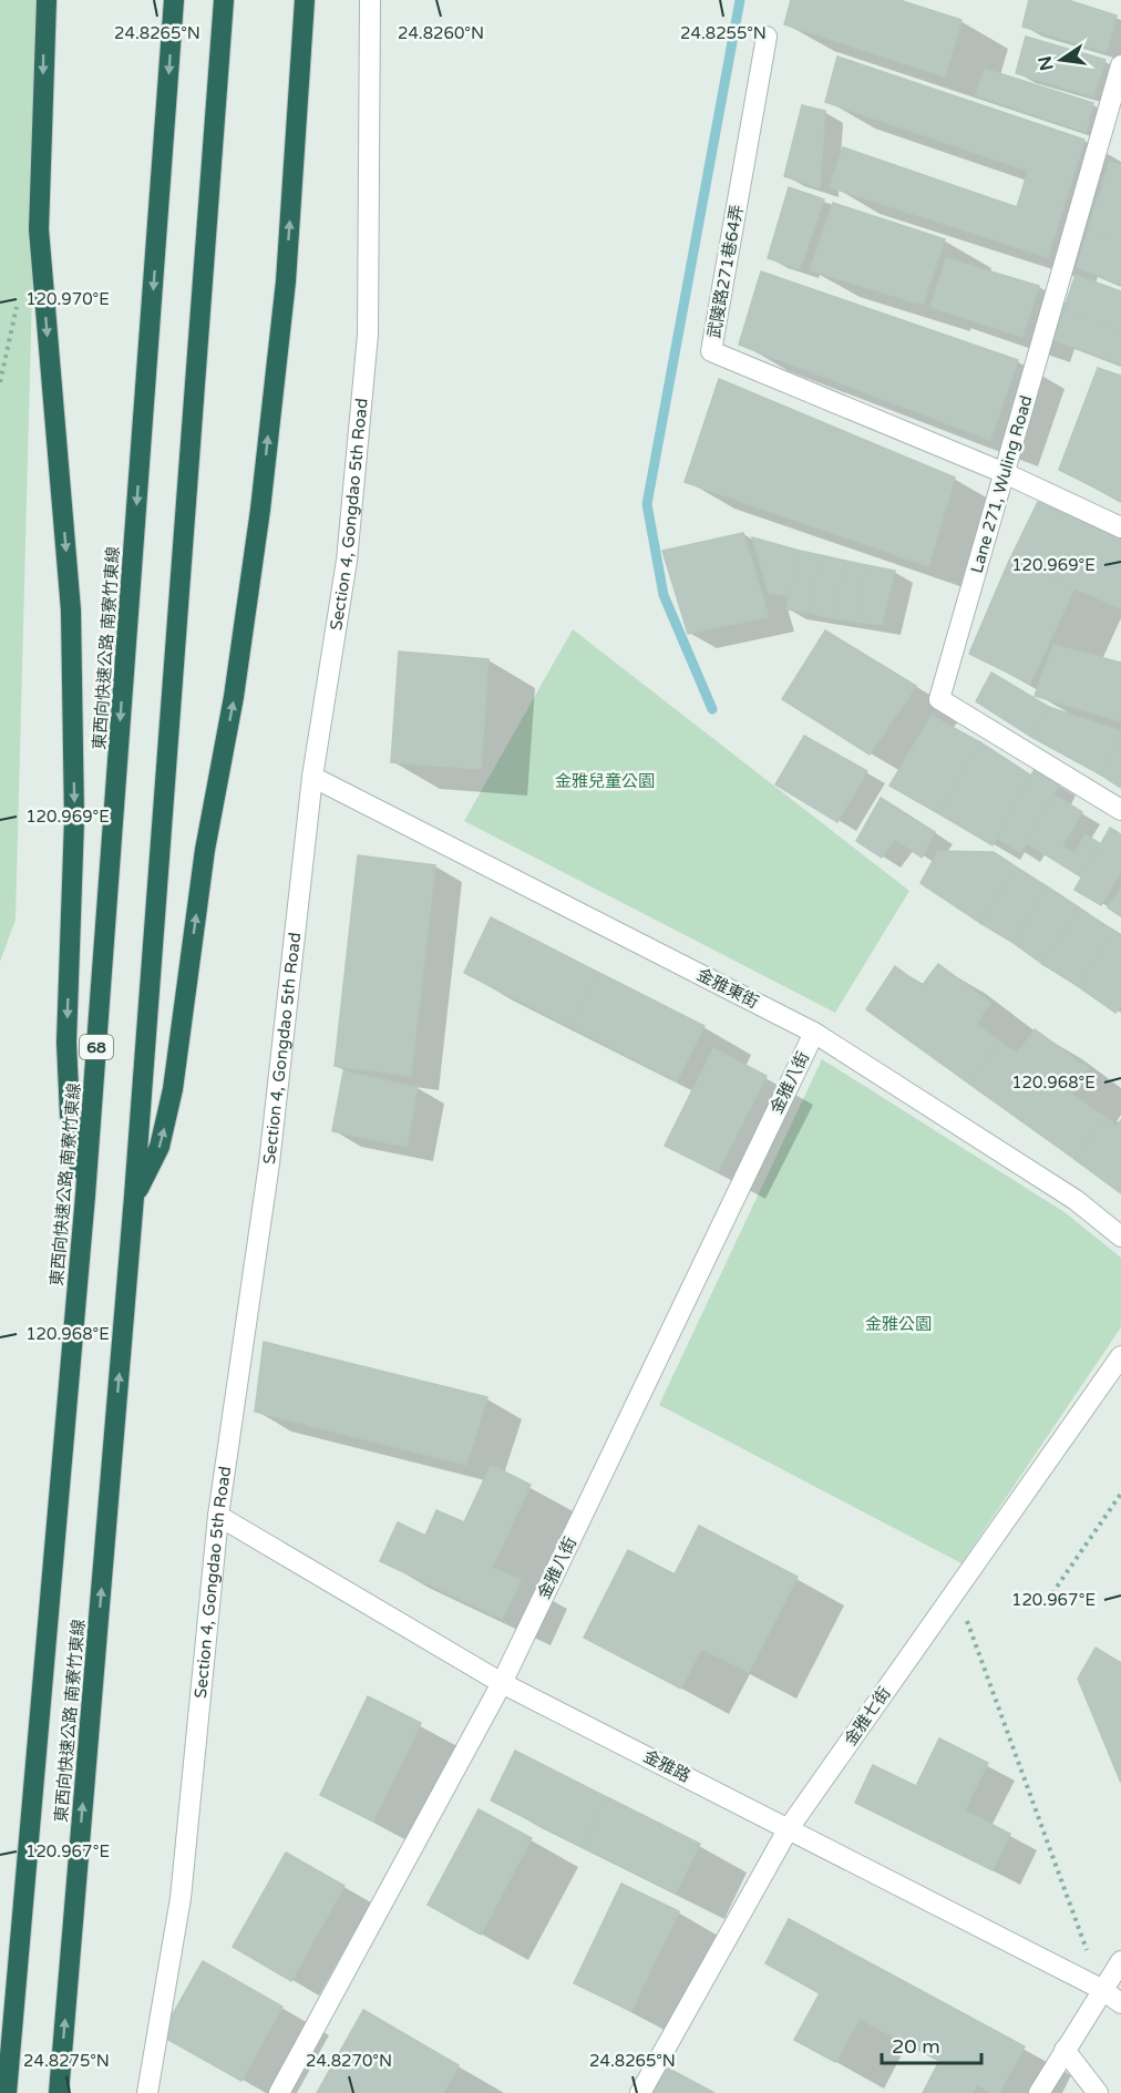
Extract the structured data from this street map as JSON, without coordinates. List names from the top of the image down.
{
  "streets": {
    "highway": ["東西向快速公路 南寮竹東線", "68"],
    "street": [
      "武陵路271巷64弄",
      "Lane 271, Wuling Road",
      "Section 4, Gongdao 5th Road",
      "金雅東街",
      "金雅八街",
      "金雅七街",
      "金雅路"
    ]
  },
  "crossings": [
    ["武陵路271巷64弄", "Lane 271, Wuling Road"],
    ["Section 4, Gongdao 5th Road", "金雅東街"],
    ["Section 4, Gongdao 5th Road", "金雅路"],
    ["金雅東街", "金雅八街"],
    ["金雅八街", "金雅路"],
    ["金雅七街", "金雅路"]
  ],
  "parks": ["金雅兒童公園", "金雅公園"],
  "scale_bar": "20 m",
  "north": "left",
  "coordinates": [
    "24.8265°N",
    "24.8260°N",
    "24.8255°N",
    "120.970°E",
    "120.969°E",
    "120.968°E",
    "120.967°E",
    "24.8275°N",
    "24.8270°N"
  ]
}
